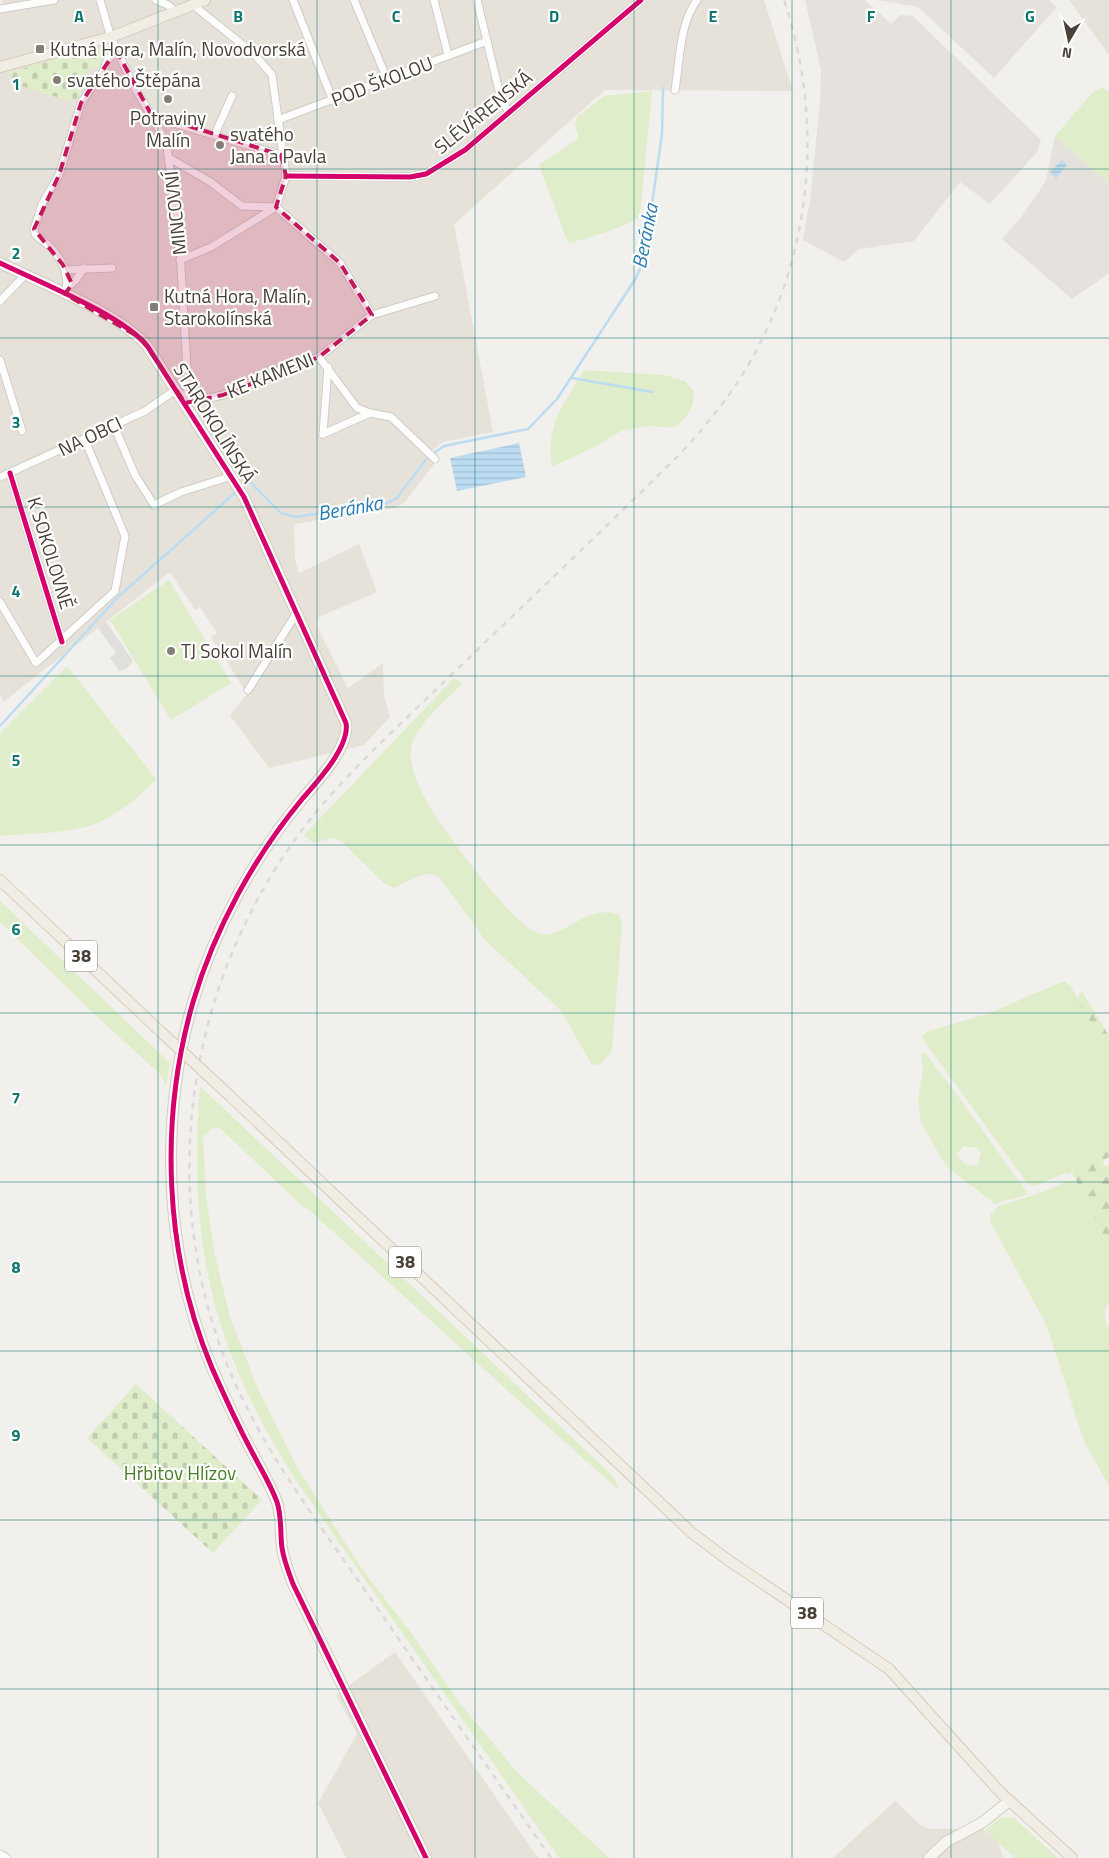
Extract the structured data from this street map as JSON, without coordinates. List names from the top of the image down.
{
  "streets": {
    "main road": ["38"],
    "street": [
      "POD ŠKOLOU",
      "SLÉVÁRENSKÁ",
      "MINCOVNÍ",
      "KE KAMENI",
      "STAROKOLÍNSKÁ",
      "NA OBCI",
      "K SOKOLOVNĚ"
    ]
  },
  "crossings": [
    ["MINCOVNÍ", "KE KAMENI"],
    ["MINCOVNÍ", "STAROKOLÍNSKÁ"],
    ["KE KAMENI", "STAROKOLÍNSKÁ"],
    ["STAROKOLÍNSKÁ", "NA OBCI"],
    ["NA OBCI", "K SOKOLOVNĚ"]
  ],
  "water": ["Beránka"],
  "parks": ["Hřbitov Hlízov"],
  "places": {
    "transit": ["Kutná Hora, Malín, Novodvorská", "Kutná Hora, Malín, Starokolínská"],
    "other": [
      "svatého Štěpána",
      "Potraviny Malín",
      "svatého Jana a Pavla",
      "TJ Sokol Malín"
    ]
  },
  "north": "bottom",
  "grid": {
    "columns": [
      "A",
      "B",
      "C",
      "D",
      "E",
      "F",
      "G"
    ],
    "rows": [
      "1",
      "2",
      "3",
      "4",
      "5",
      "6",
      "7",
      "8",
      "9"
    ]
  }
}
